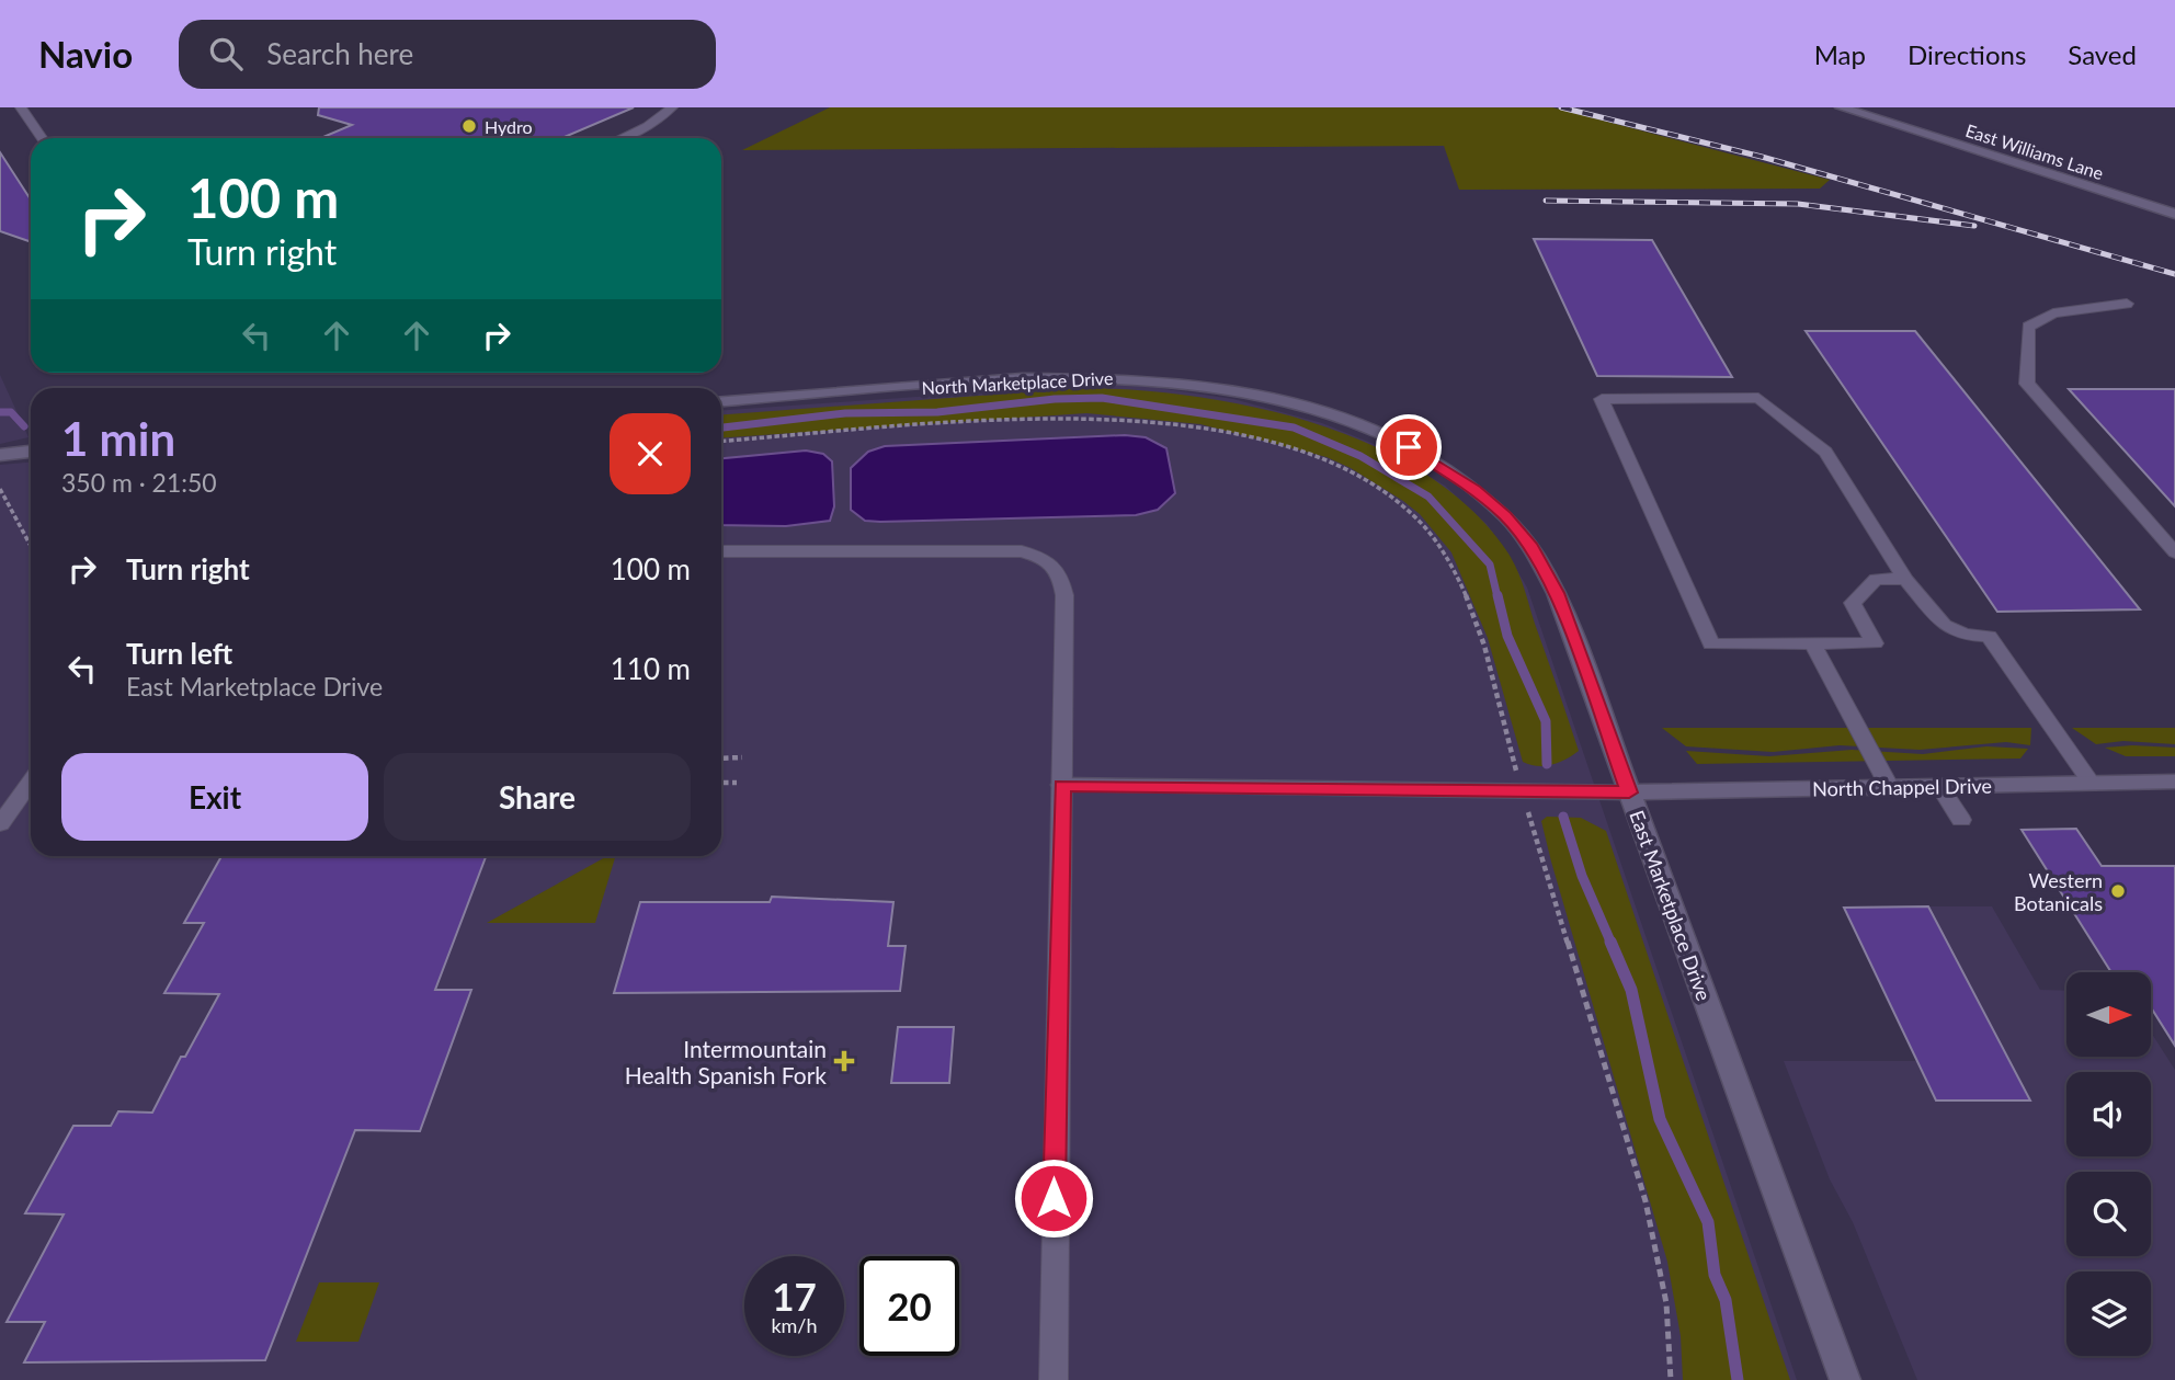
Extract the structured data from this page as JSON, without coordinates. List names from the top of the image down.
{
  "streets": {
    "street": [
      "East Williams Lane",
      "North Marketplace Drive",
      "North Chappel Drive",
      "East Marketplace Drive"
    ]
  },
  "crossings": [
    ["North Marketplace Drive", "East Marketplace Drive"],
    ["North Chappel Drive", "East Marketplace Drive"]
  ],
  "places": {
    "other": ["Hydro", "Western Botanicals"],
    "health": ["Intermountain Health Spanish Fork"]
  },
  "north": "right",
  "page": {
    "header": "Navio",
    "search": "Search here",
    "nav": ["Map", "Directions", "Saved"],
    "turn": ["100 m", "Turn right"],
    "heading": ["1 min", "350 m · 21:50"],
    "list": [
      {
        "name": "Turn right",
        "value": "100 m"
      },
      {
        "name": "Turn left",
        "note": "East Marketplace Drive",
        "value": "110 m"
      }
    ],
    "buttons": ["Exit", "Share"],
    "speed": "17 km/h",
    "limit": "20"
  }
}
